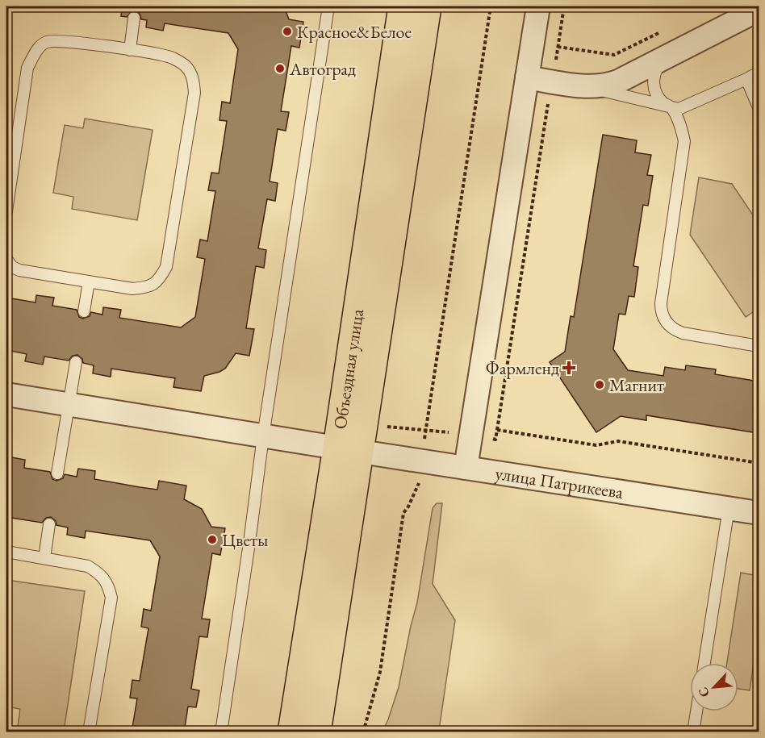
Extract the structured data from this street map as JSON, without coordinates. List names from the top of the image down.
{
  "streets": {
    "main road": ["Объездная улица"],
    "street": ["улица Патрикеева"]
  },
  "crossings": [
    ["Объездная улица", "улица Патрикеева"]
  ],
  "places": {
    "other": [
      "Красное&Белое",
      "Автоград",
      "Магнит",
      "Цветы"
    ],
    "health": ["Фармленд"]
  },
  "north": "bottom left"
}
